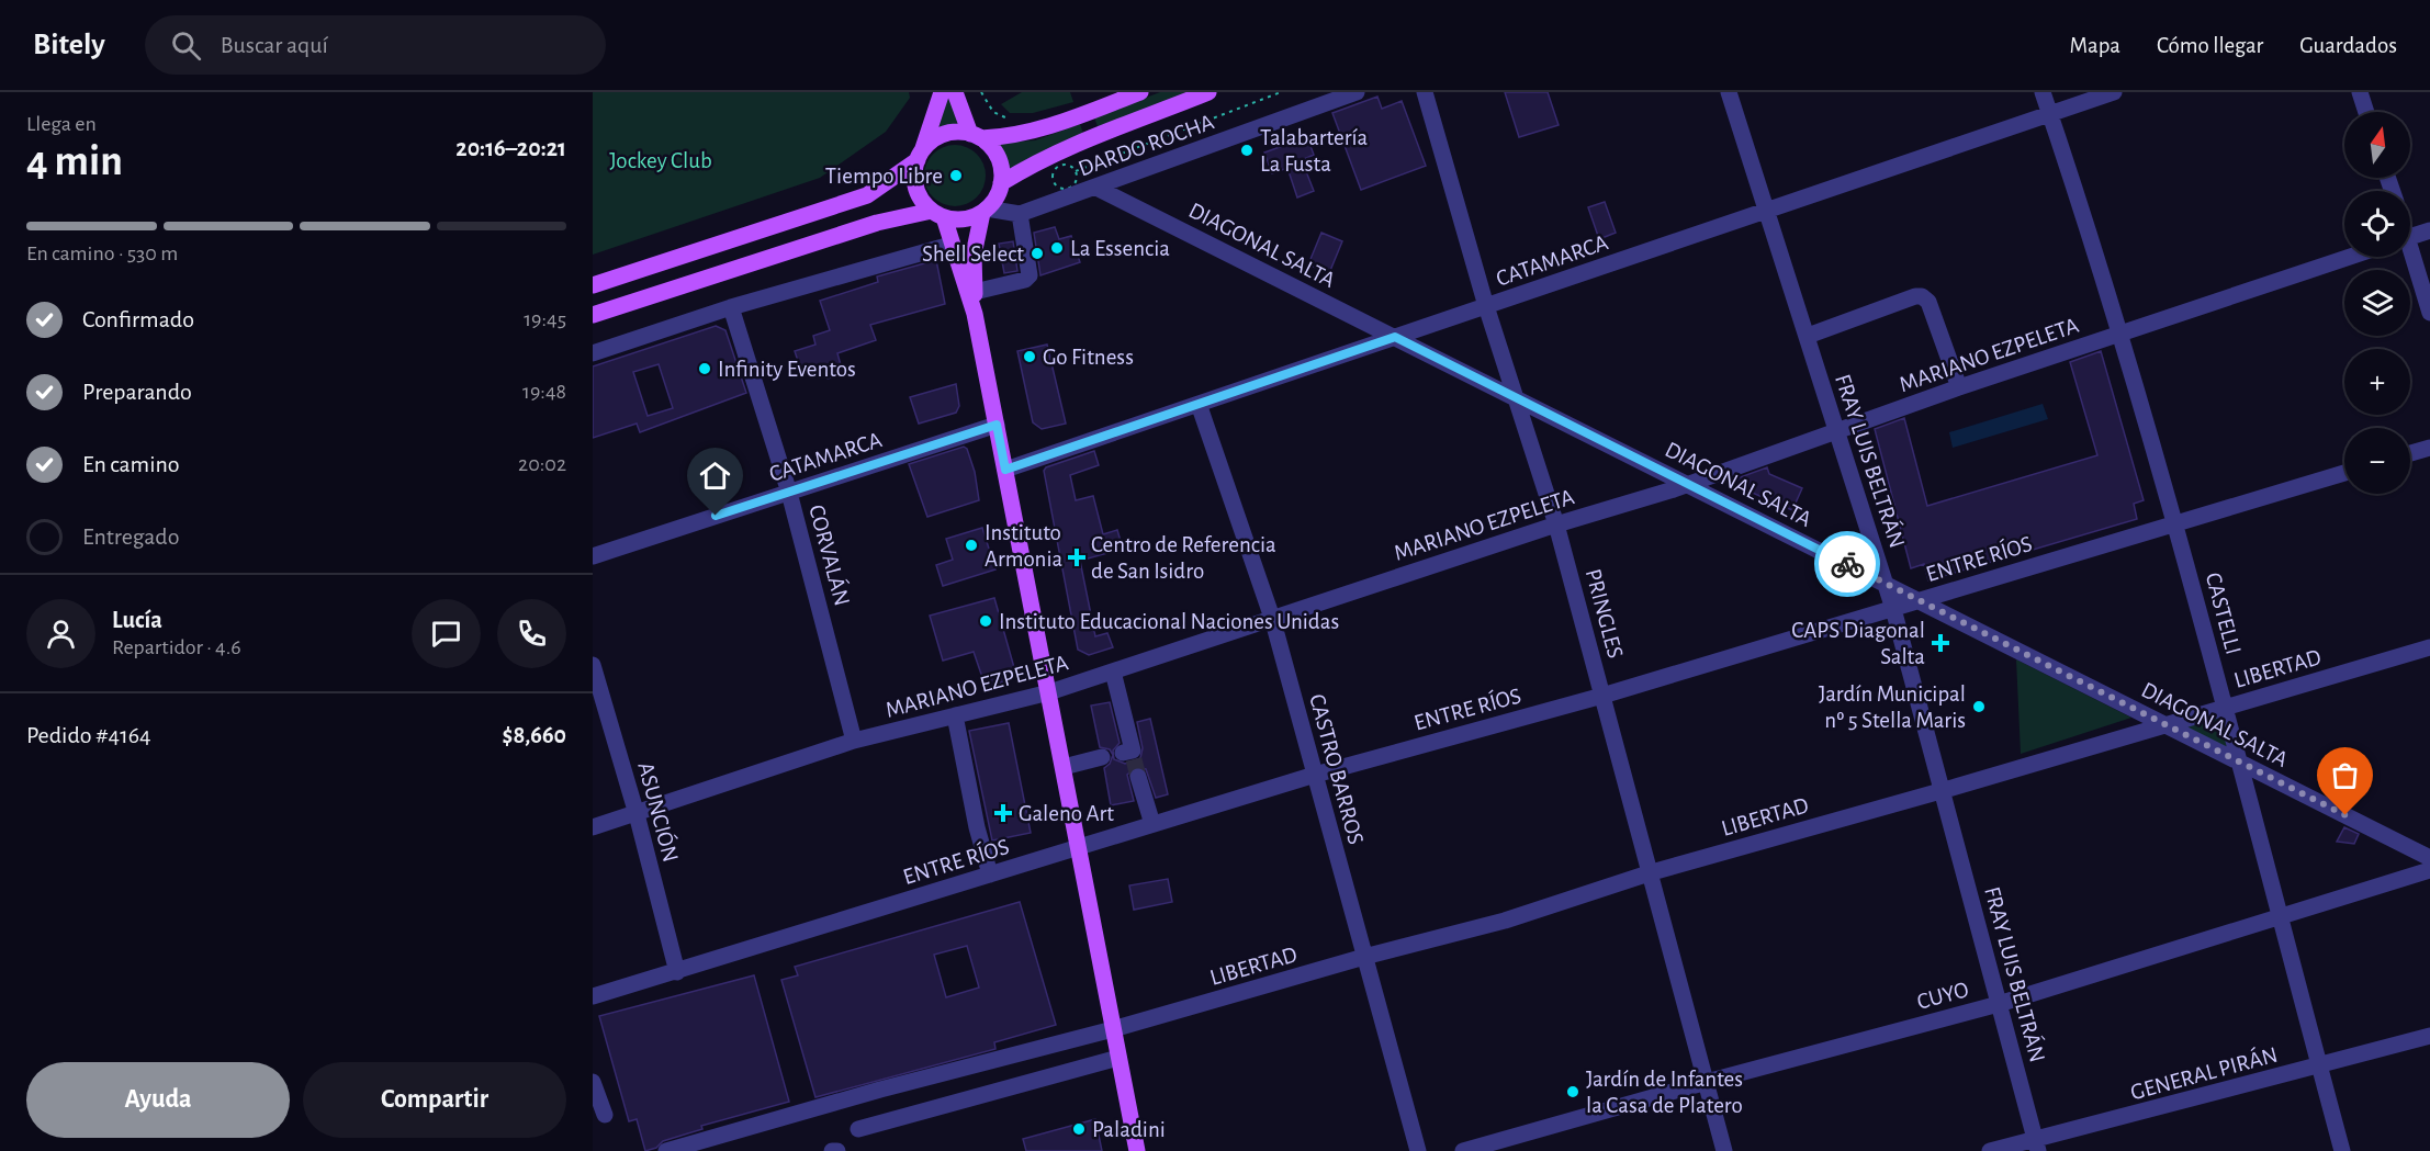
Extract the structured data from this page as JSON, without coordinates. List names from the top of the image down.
{
  "streets": {
    "street": [
      "DARDO ROCHA",
      "DIAGONAL SALTA",
      "CATAMARCA",
      "MARIANO EZPELETA",
      "FRAY LUIS BELTRÁN",
      "CORVALÁN",
      "ENTRE RÍOS",
      "PRINGLES",
      "CASTELLI",
      "LIBERTAD",
      "CASTRO BARROS",
      "ASUNCIÓN",
      "CUYO",
      "GENERAL PIRÁN"
    ]
  },
  "crossings": [
    ["DARDO ROCHA", "DIAGONAL SALTA"],
    ["DIAGONAL SALTA", "CATAMARCA"],
    ["DIAGONAL SALTA", "MARIANO EZPELETA"],
    ["DIAGONAL SALTA", "FRAY LUIS BELTRÁN"],
    ["DIAGONAL SALTA", "ENTRE RÍOS"],
    ["DIAGONAL SALTA", "PRINGLES"],
    ["DIAGONAL SALTA", "CASTELLI"],
    ["DIAGONAL SALTA", "LIBERTAD"],
    ["CATAMARCA", "FRAY LUIS BELTRÁN"],
    ["CATAMARCA", "CORVALÁN"],
    ["CATAMARCA", "PRINGLES"],
    ["CATAMARCA", "CASTELLI"],
    ["CATAMARCA", "CASTRO BARROS"],
    ["MARIANO EZPELETA", "FRAY LUIS BELTRÁN"],
    ["MARIANO EZPELETA", "CORVALÁN"],
    ["MARIANO EZPELETA", "PRINGLES"],
    ["MARIANO EZPELETA", "CASTELLI"],
    ["MARIANO EZPELETA", "CASTRO BARROS"],
    ["MARIANO EZPELETA", "ASUNCIÓN"],
    ["FRAY LUIS BELTRÁN", "ENTRE RÍOS"],
    ["FRAY LUIS BELTRÁN", "LIBERTAD"],
    ["FRAY LUIS BELTRÁN", "CUYO"],
    ["FRAY LUIS BELTRÁN", "GENERAL PIRÁN"],
    ["ENTRE RÍOS", "PRINGLES"],
    ["ENTRE RÍOS", "CASTELLI"],
    ["ENTRE RÍOS", "CASTRO BARROS"],
    ["ENTRE RÍOS", "ASUNCIÓN"],
    ["PRINGLES", "LIBERTAD"],
    ["PRINGLES", "CUYO"],
    ["CASTELLI", "LIBERTAD"],
    ["CASTELLI", "CUYO"],
    ["CASTELLI", "GENERAL PIRÁN"],
    ["LIBERTAD", "CASTRO BARROS"]
  ],
  "parks": ["Jockey Club"],
  "places": {
    "other": [
      "Talabartería La Fusta",
      "Tiempo Libre",
      "La Essencia",
      "Shell Select",
      "Go Fitness",
      "Infinity Eventos",
      "Instituto Armonia",
      "Instituto Educacional Naciones Unidas",
      "Jardín Municipal nº 5 Stella Maris",
      "Jardín de Infantes la Casa de Platero",
      "Paladini"
    ],
    "health": ["Centro de Referencia de San Isidro", "CAPS Diagonal Salta", "Galeno Art"]
  },
  "north": "top",
  "page": {
    "header": "Bitely",
    "search": "Buscar aquí",
    "nav": ["Mapa", "Cómo llegar", "Guardados"],
    "heading": ["4 min", "Llega en", "20:16–20:21"],
    "panel": [
      "Lucía",
      "Repartidor · 4.6",
      "Pedido #4164",
      "$8,660"
    ],
    "map_buttons": ["+", "−"],
    "bar": "En camino · 530 m",
    "list": [
      ["Confirmado", "19:45"],
      ["Preparando", "19:48"],
      ["En camino", "20:02"],
      "Entregado"
    ],
    "buttons": ["Ayuda", "Compartir"]
  }
}
